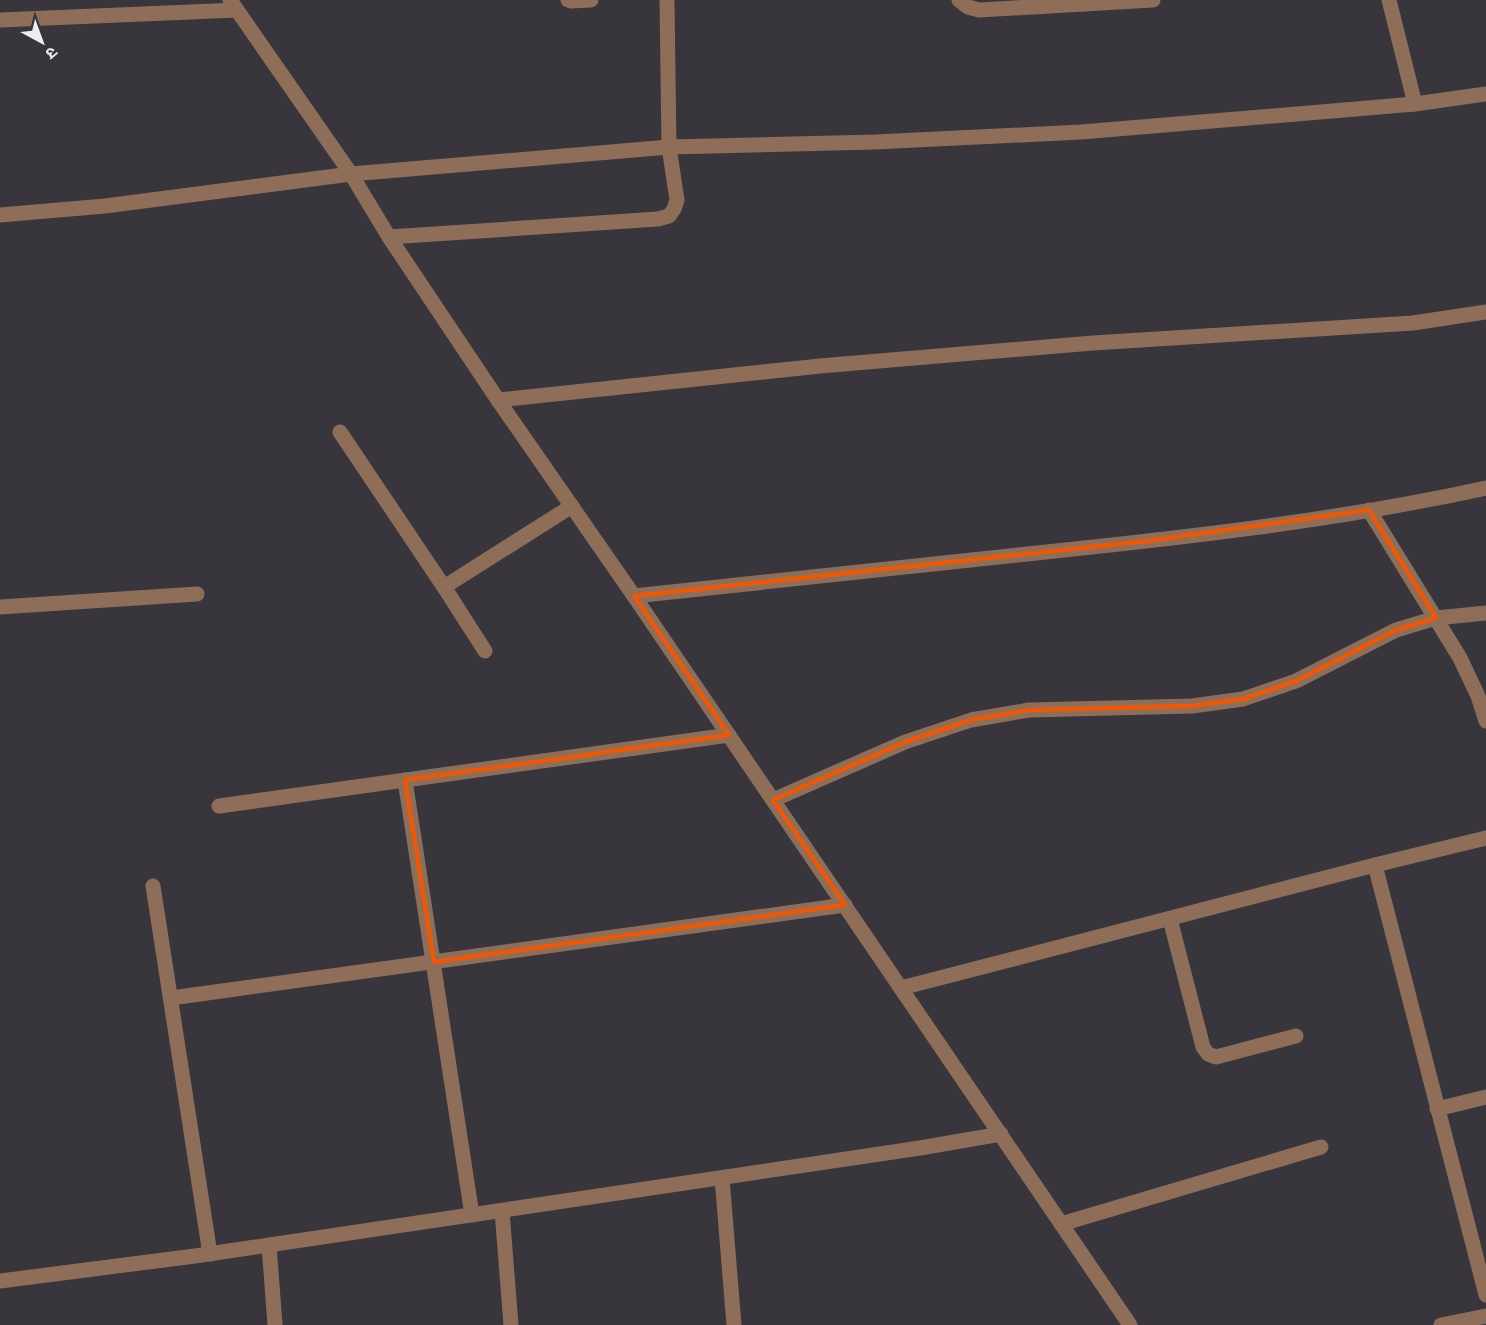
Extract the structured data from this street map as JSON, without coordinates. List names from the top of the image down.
{
  "north": "bottom right"
}
